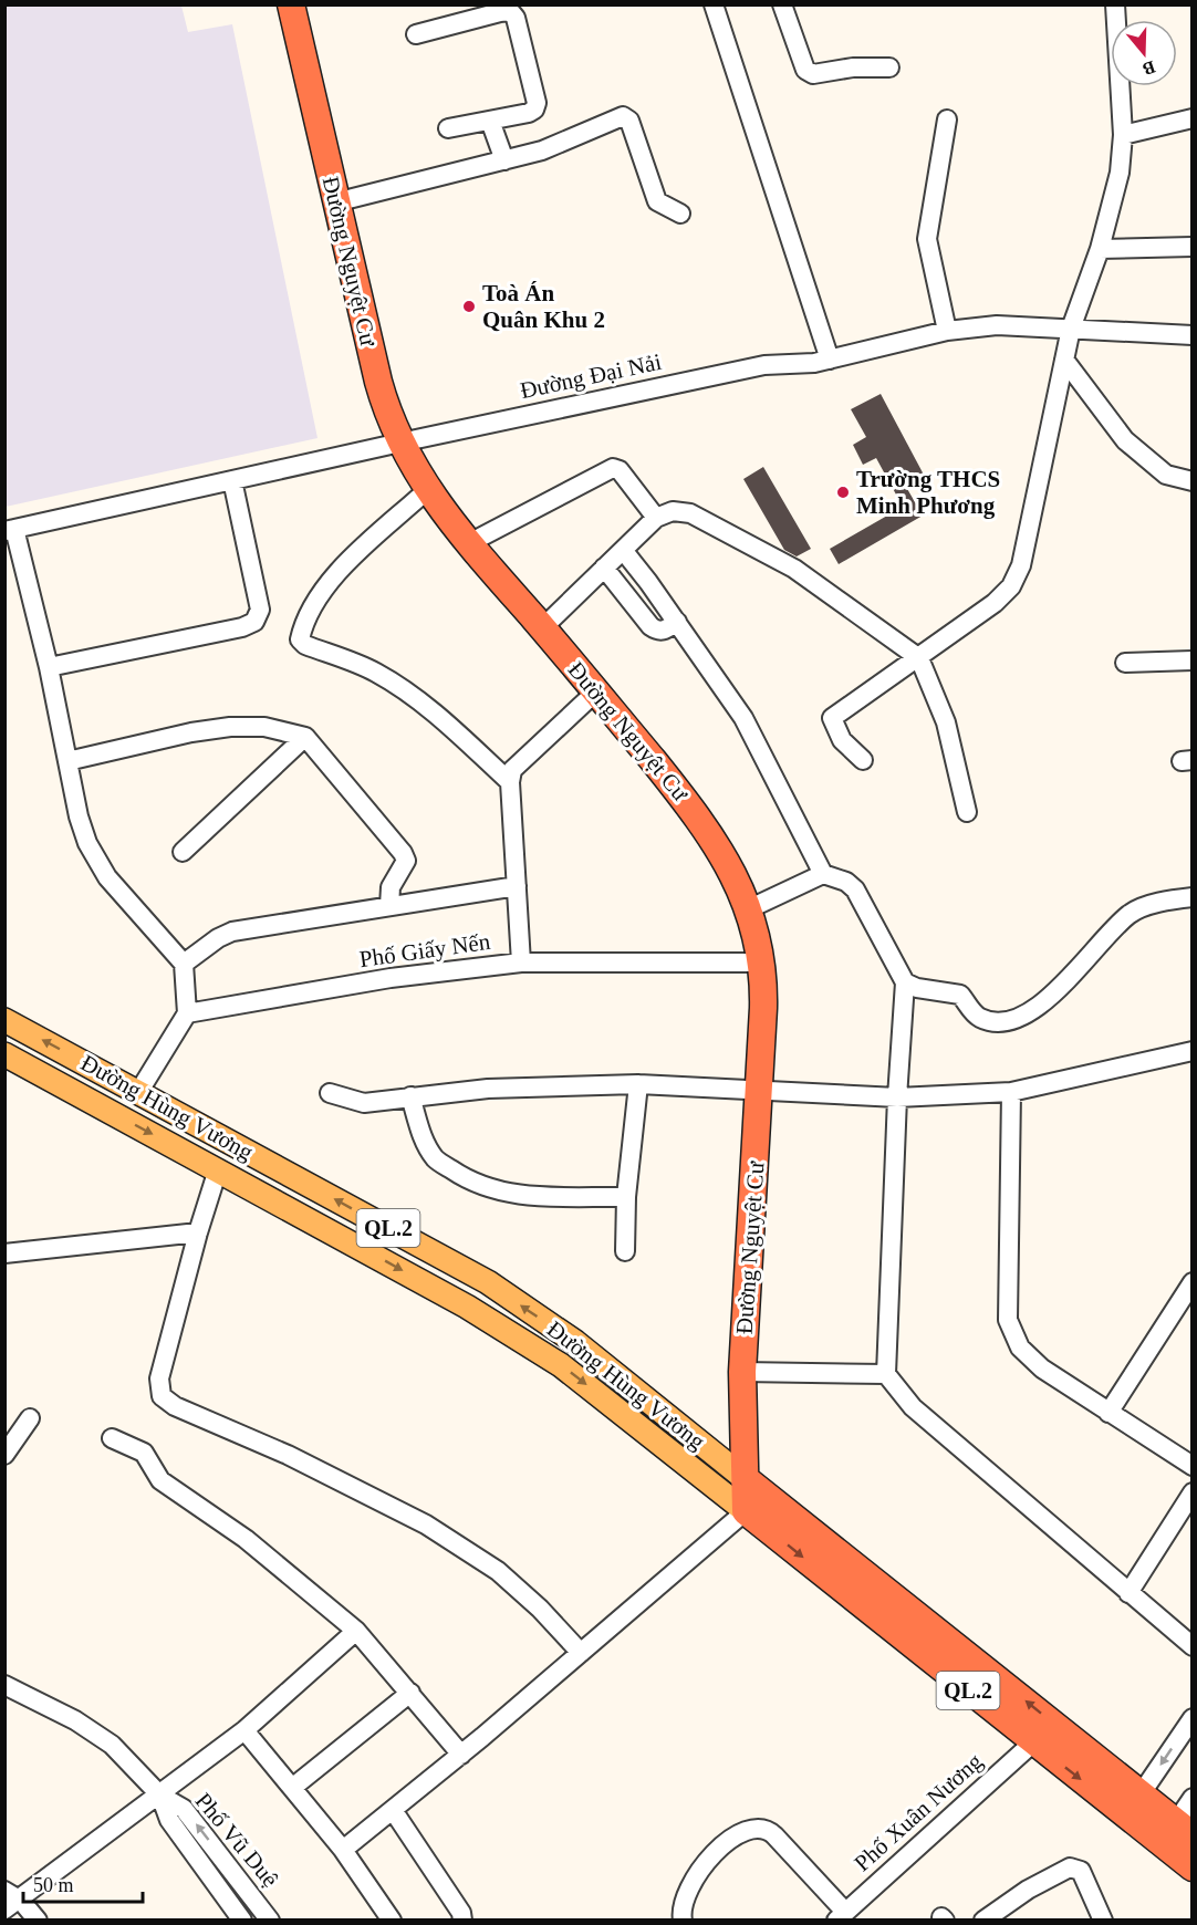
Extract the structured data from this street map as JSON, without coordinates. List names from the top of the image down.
{
  "streets": {
    "highway": ["Đường Nguyệt Cư", "Đường Hùng Vương", "QL.2"],
    "street": [
      "Đường Đại Nải",
      "Phố Giấy Nến",
      "Phố Xuân Nương",
      "Phố Vũ Duệ"
    ]
  },
  "crossings": [
    ["Đường Nguyệt Cư", "Đường Đại Nải"],
    ["Đường Nguyệt Cư", "Phố Giấy Nến"],
    ["Đường Nguyệt Cư", "Đường Hùng Vương"],
    ["Đường Hùng Vương", "Phố Xuân Nương"]
  ],
  "places": ["Toà Án Quân Khu 2", "Trường THCS Minh Phương"],
  "scale_bar": "50 m",
  "north": "bottom"
}
